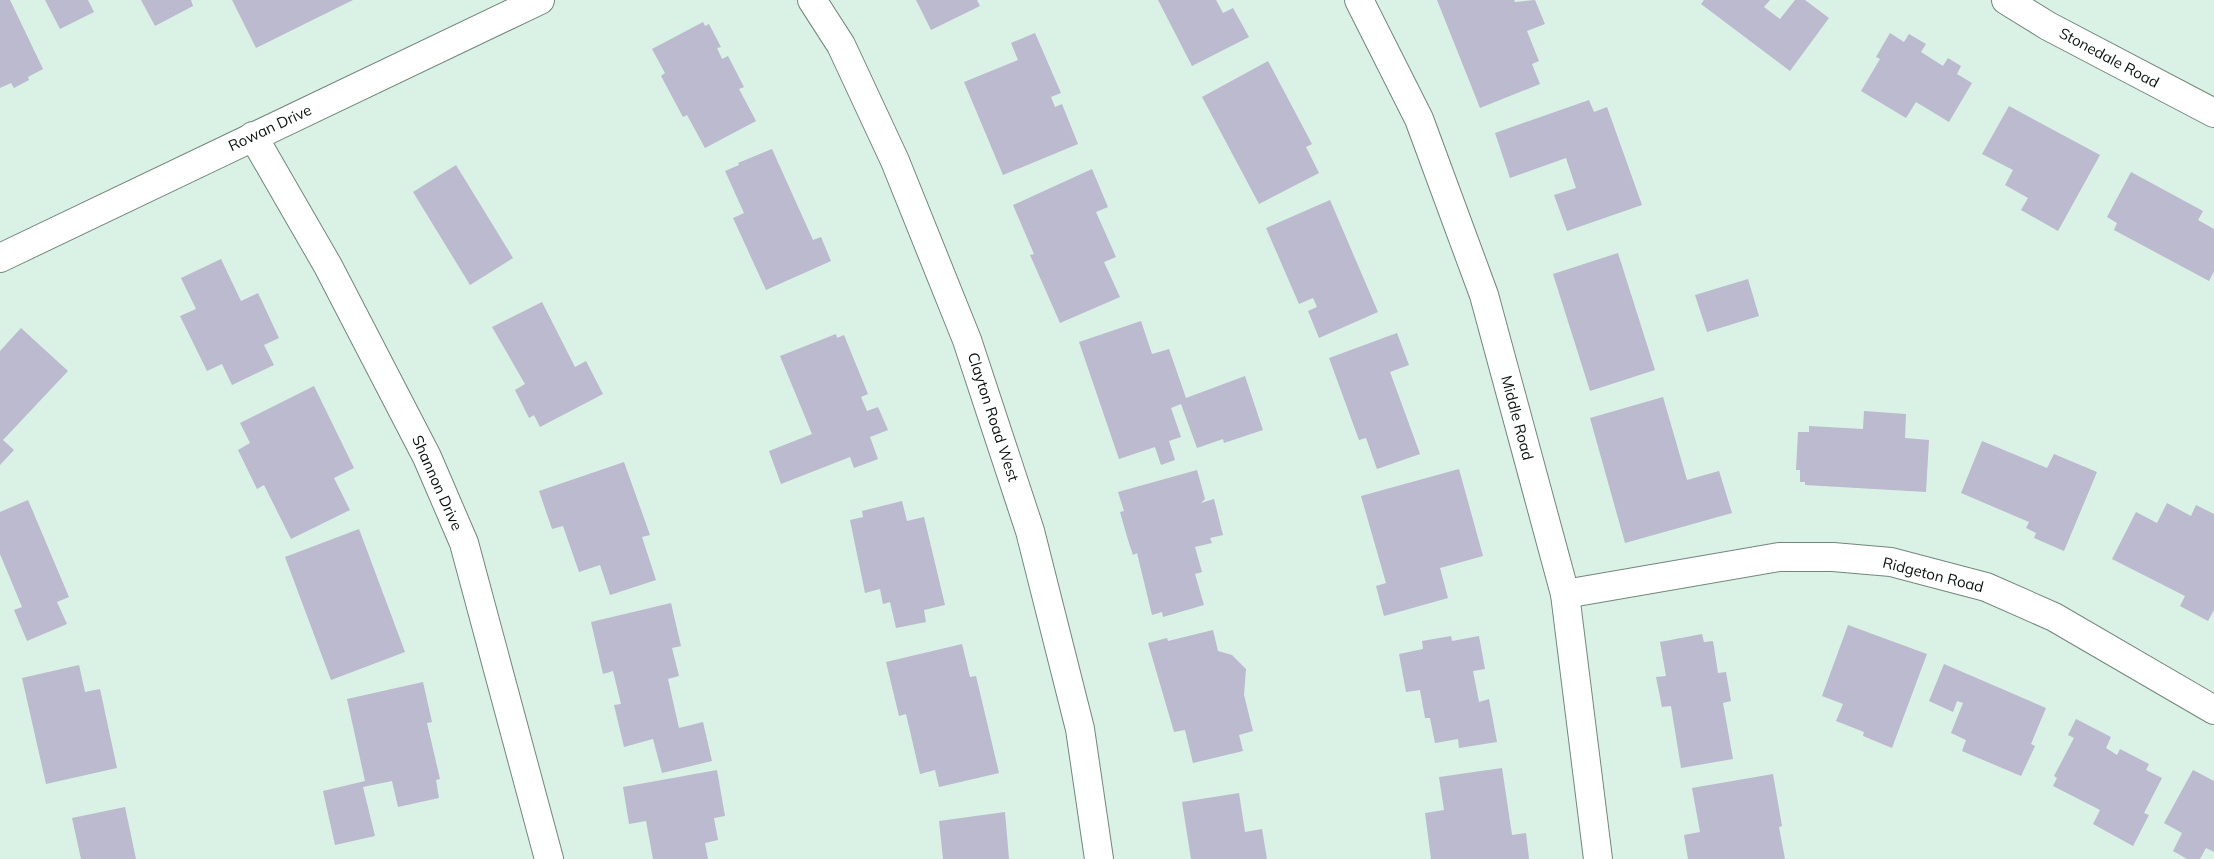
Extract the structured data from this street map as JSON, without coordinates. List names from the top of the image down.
{
  "streets": {
    "street": [
      "Stonedale Road",
      "Rowan Drive",
      "Clayton Road West",
      "Middle Road",
      "Shannon Drive",
      "Ridgeton Road"
    ]
  },
  "crossings": [
    ["Rowan Drive", "Shannon Drive"],
    ["Middle Road", "Ridgeton Road"]
  ]
}
